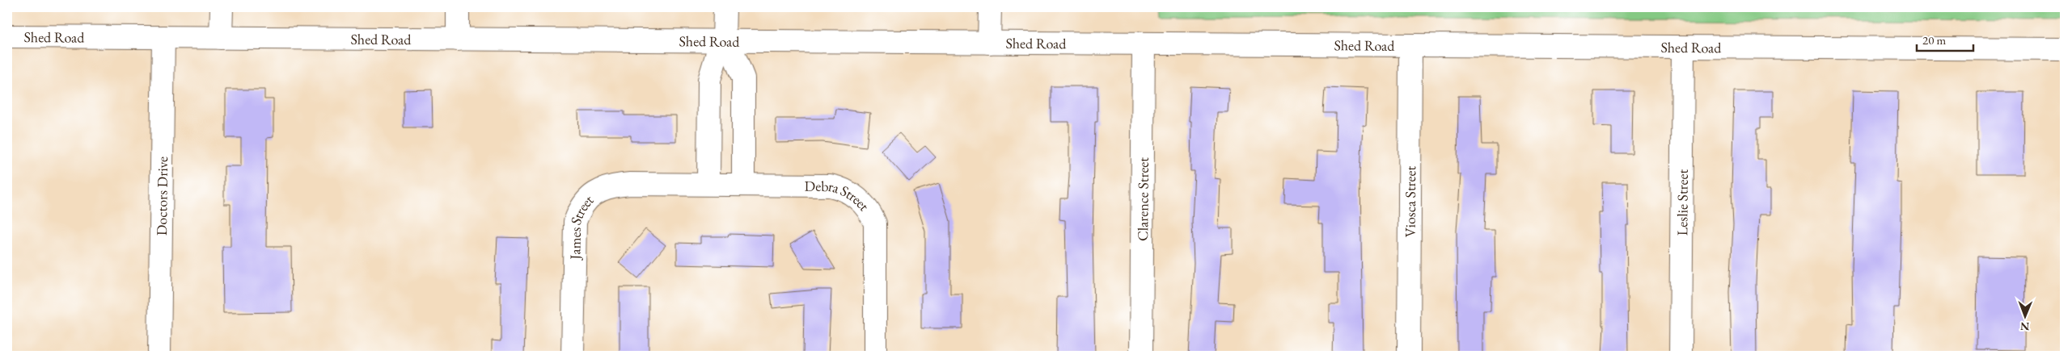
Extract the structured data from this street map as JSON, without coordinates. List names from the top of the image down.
{
  "streets": {
    "street": [
      "Shed Road",
      "Doctors Drive",
      "Debra Street",
      "Clarence Street",
      "Viosca Street",
      "Leslie Street",
      "James Street"
    ]
  },
  "crossings": [
    ["Shed Road", "Doctors Drive"],
    ["Shed Road", "Clarence Street"],
    ["Shed Road", "Viosca Street"],
    ["Shed Road", "Leslie Street"],
    ["Debra Street", "James Street"]
  ],
  "scale_bar": "20 m",
  "north": "bottom"
}
